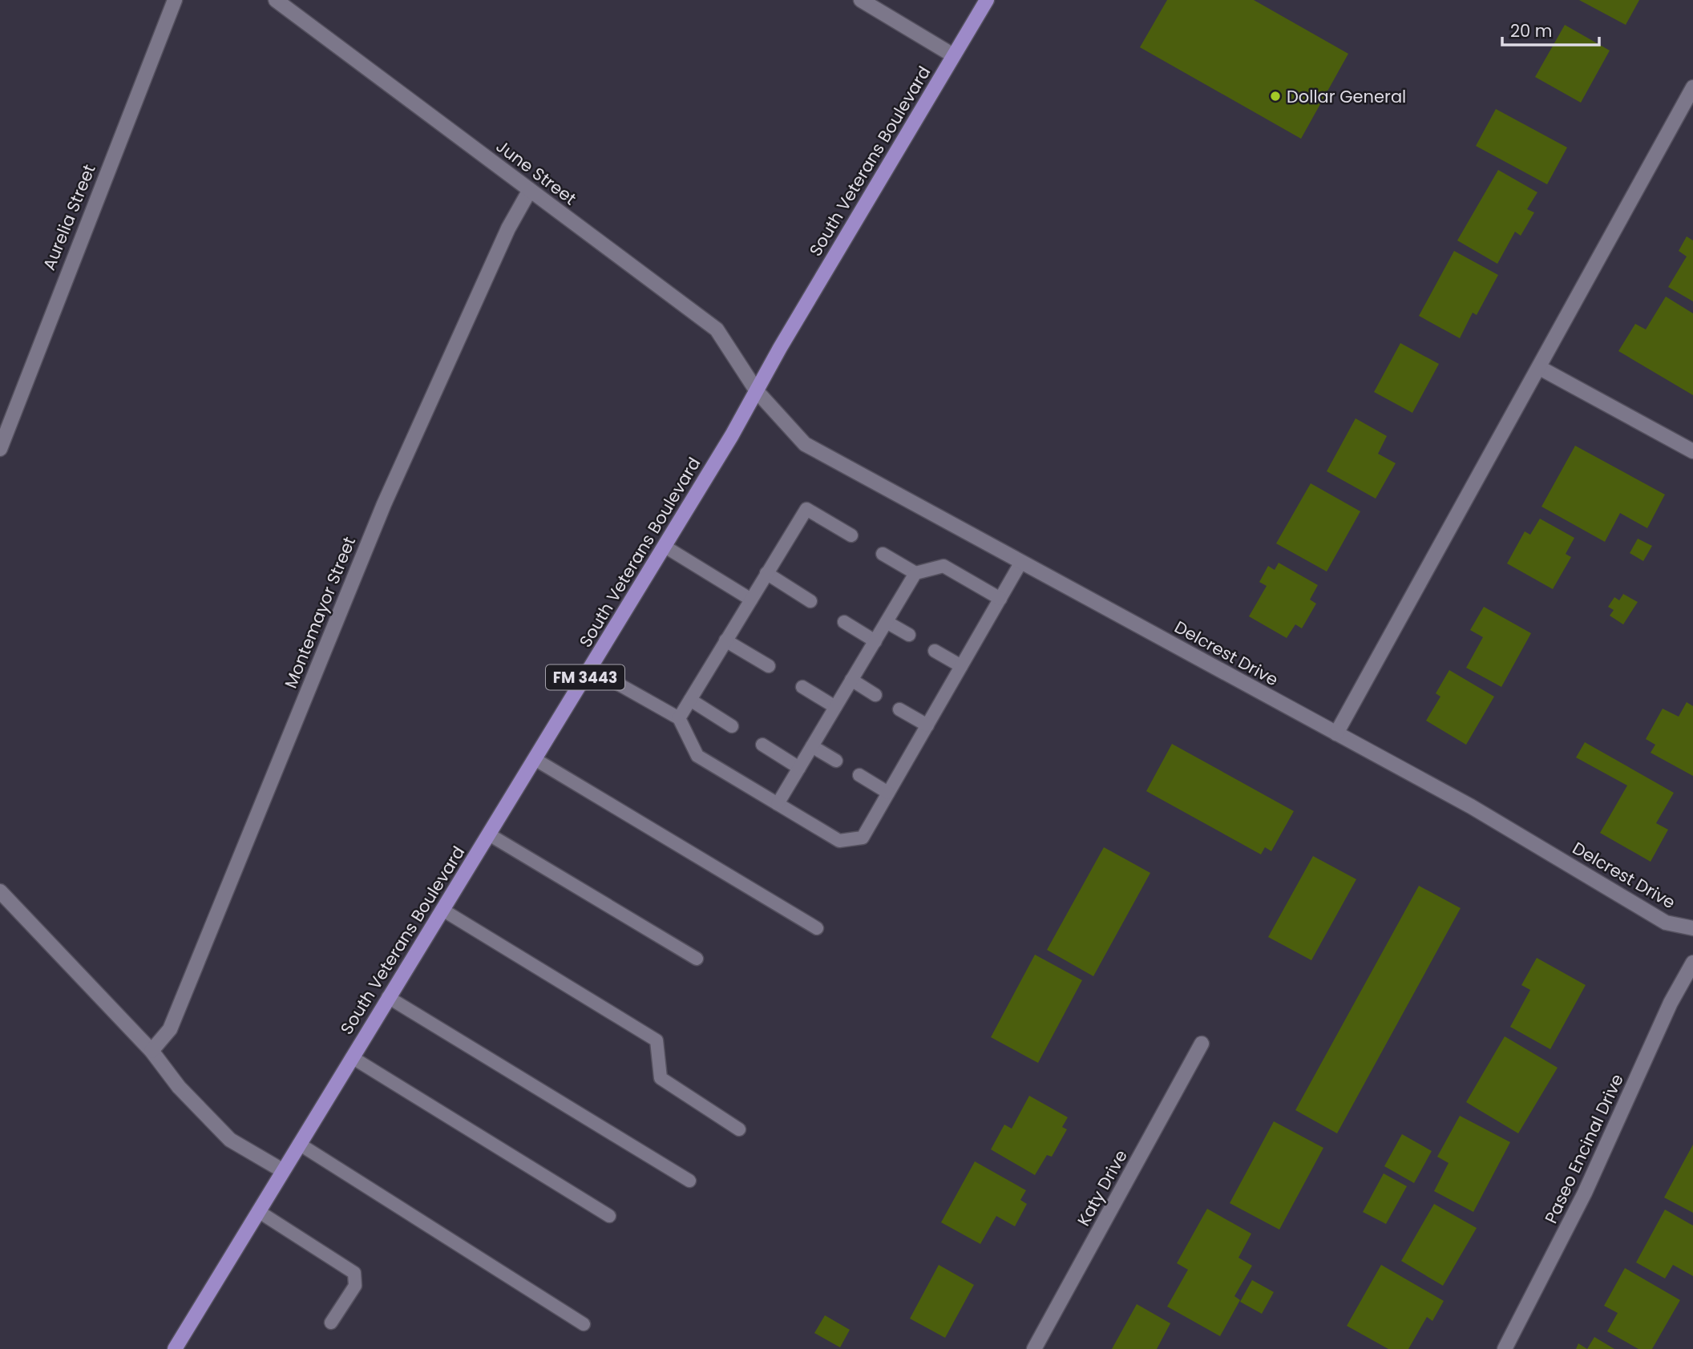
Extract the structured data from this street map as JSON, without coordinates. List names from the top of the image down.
{
  "streets": {
    "main road": ["South Veterans Boulevard", "FM 3443"],
    "street": [
      "June Street",
      "Aurelia Street",
      "Montemayor Street",
      "Delcrest Drive",
      "Paseo Encinal Drive",
      "Katy Drive"
    ]
  },
  "crossings": [
    ["South Veterans Boulevard", "June Street"],
    ["South Veterans Boulevard", "Delcrest Drive"],
    ["June Street", "Montemayor Street"],
    ["June Street", "Delcrest Drive"]
  ],
  "places": ["Dollar General"],
  "scale_bar": "20 m"
}
